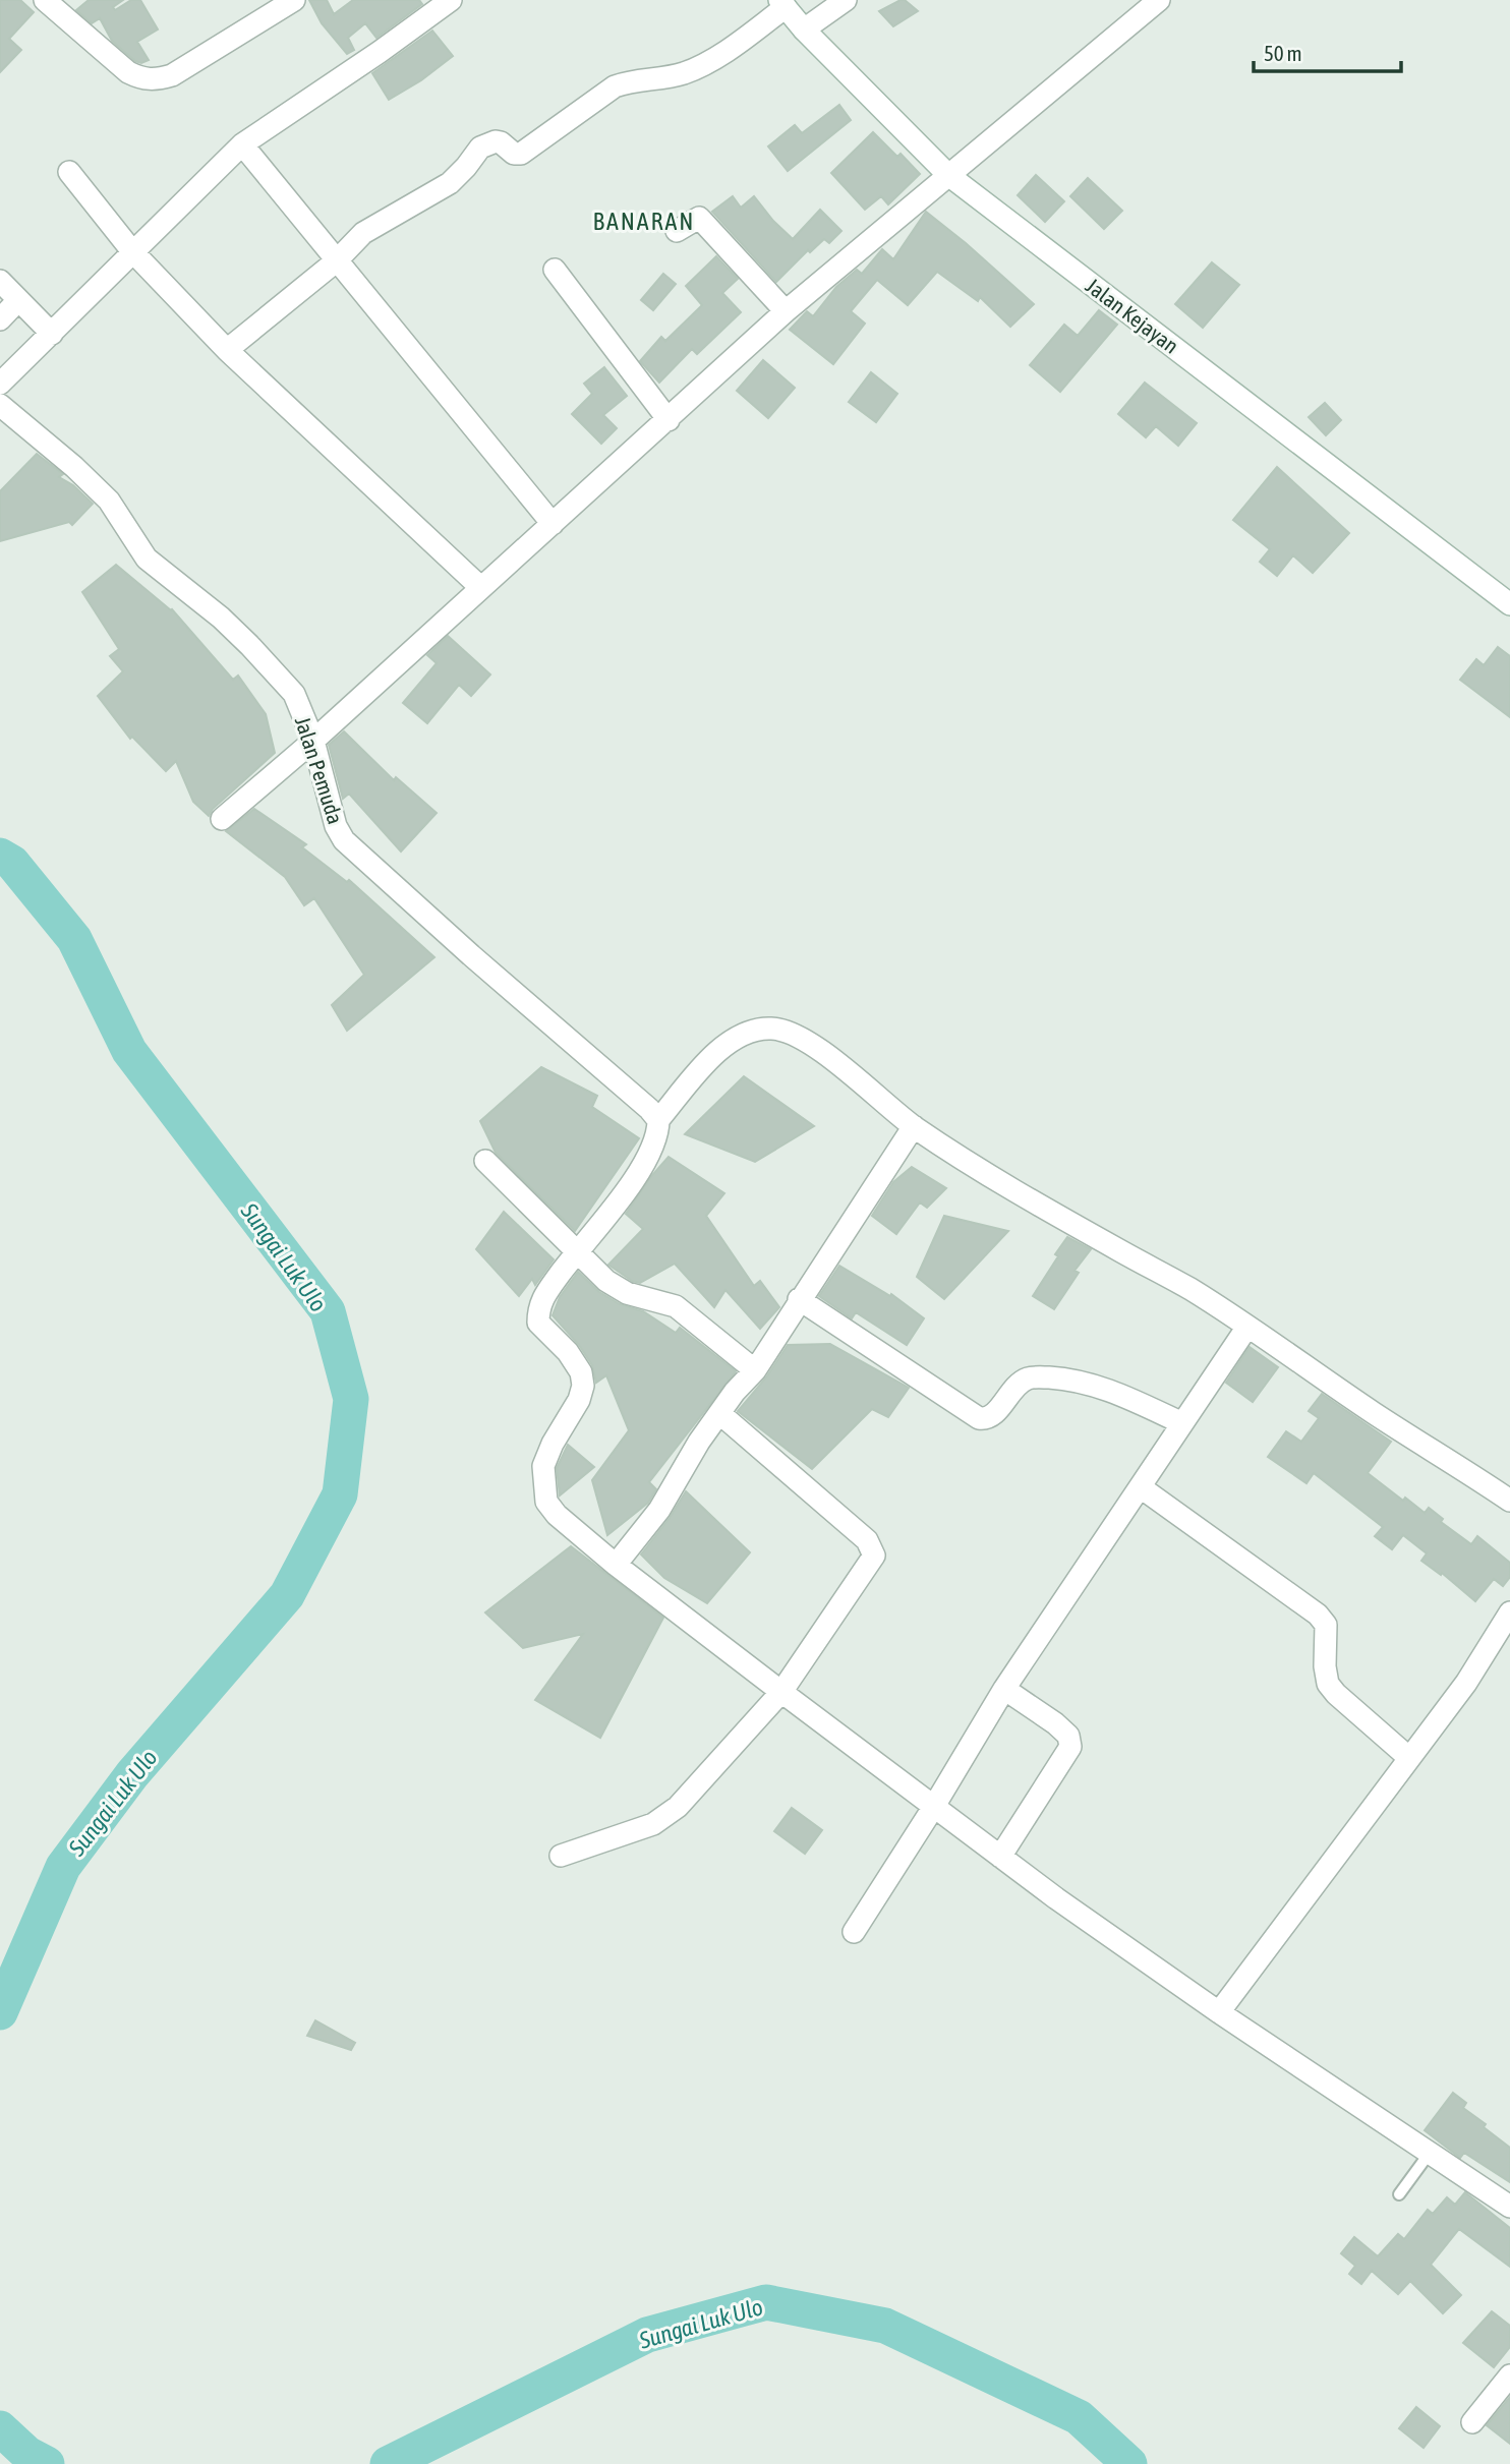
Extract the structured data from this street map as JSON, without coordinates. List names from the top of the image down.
{
  "streets": {
    "street": ["Jalan Kejayan", "Jalan Pemuda"]
  },
  "districts": ["BANARAN"],
  "water": ["Sungai Luk Ulo"],
  "scale_bar": "50 m"
}
